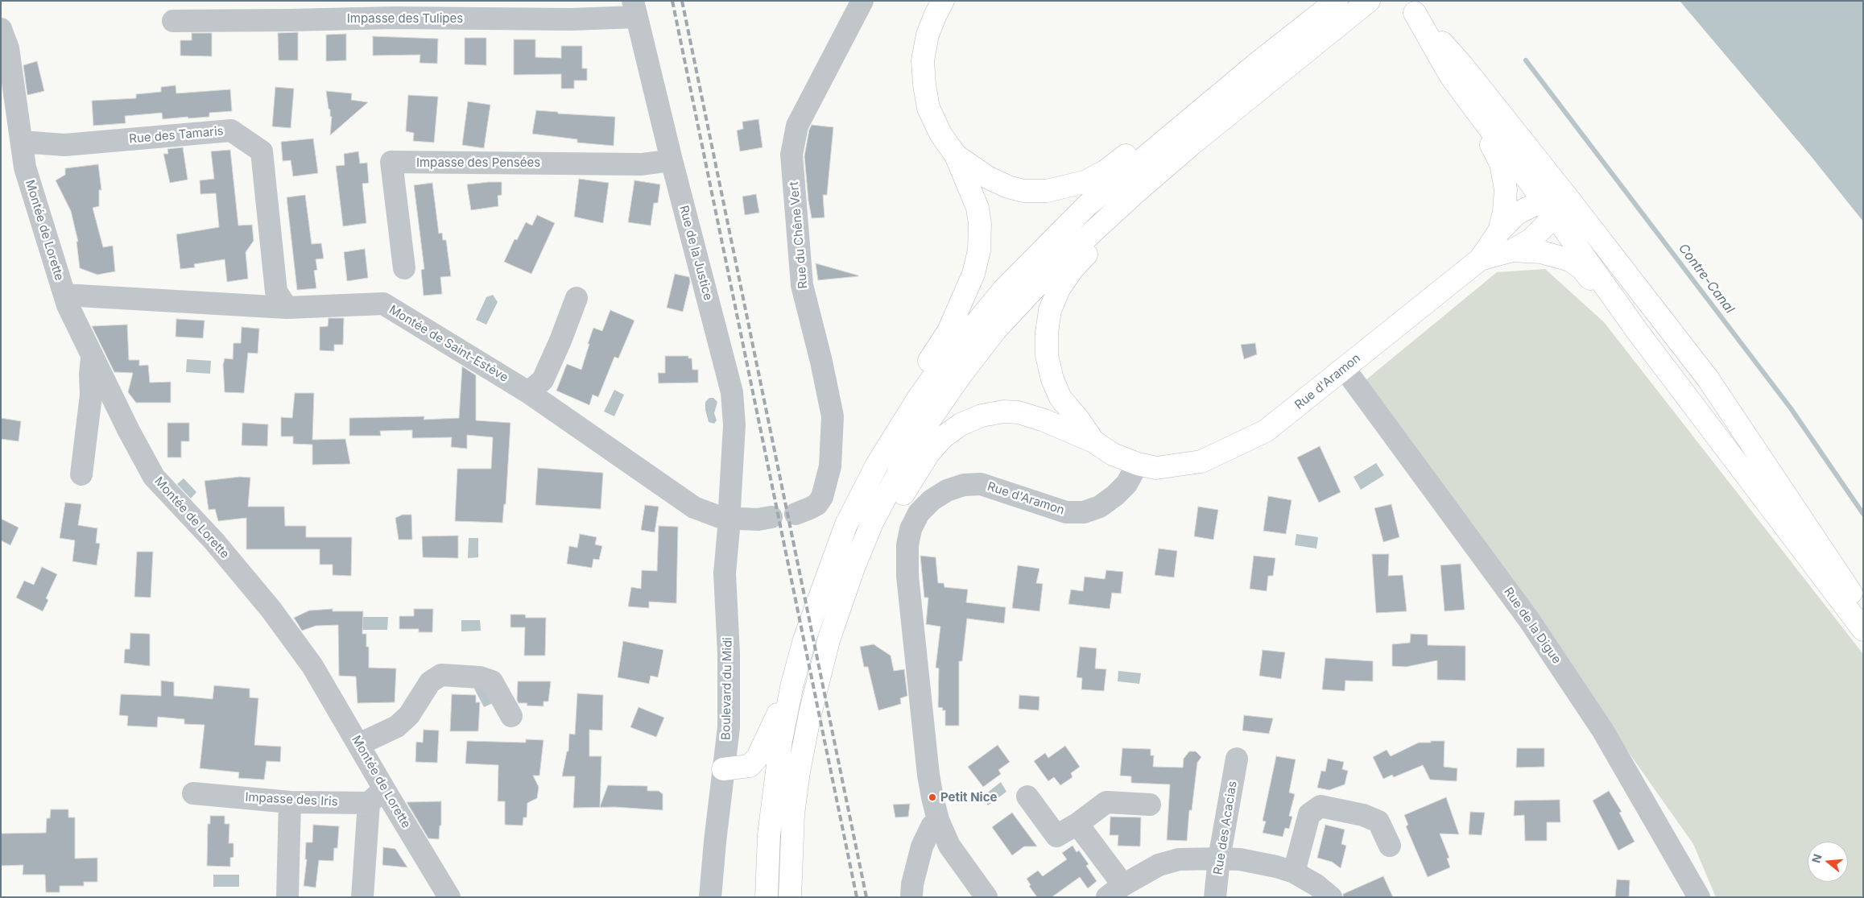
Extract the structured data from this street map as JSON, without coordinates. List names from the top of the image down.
{
  "streets": {
    "main road": ["Rue d'Aramon"],
    "street": [
      "Impasse des Tulipes",
      "Rue des Tamaris",
      "Impasse des Pensées",
      "Montée de Lorette",
      "Rue du Chêne Vert",
      "Rue de la Justice",
      "Montée de Saint-Estève",
      "Rue de la Digue",
      "Boulevard du Midi",
      "Impasse des Iris",
      "Rue des Acacias"
    ]
  },
  "crossings": [
    ["Impasse des Tulipes", "Rue de la Justice"],
    ["Rue des Tamaris", "Montée de Lorette"],
    ["Rue des Tamaris", "Montée de Saint-Estève"],
    ["Impasse des Pensées", "Rue de la Justice"],
    ["Montée de Lorette", "Montée de Saint-Estève"],
    ["Montée de Lorette", "Impasse des Iris"],
    ["Rue de la Justice", "Montée de Saint-Estève"],
    ["Rue de la Justice", "Boulevard du Midi"],
    ["Montée de Saint-Estève", "Boulevard du Midi"],
    ["Rue d'Aramon", "Rue de la Digue"]
  ],
  "water": ["Contre-Canal"],
  "places": ["Petit Nice"],
  "north": "left"
}
